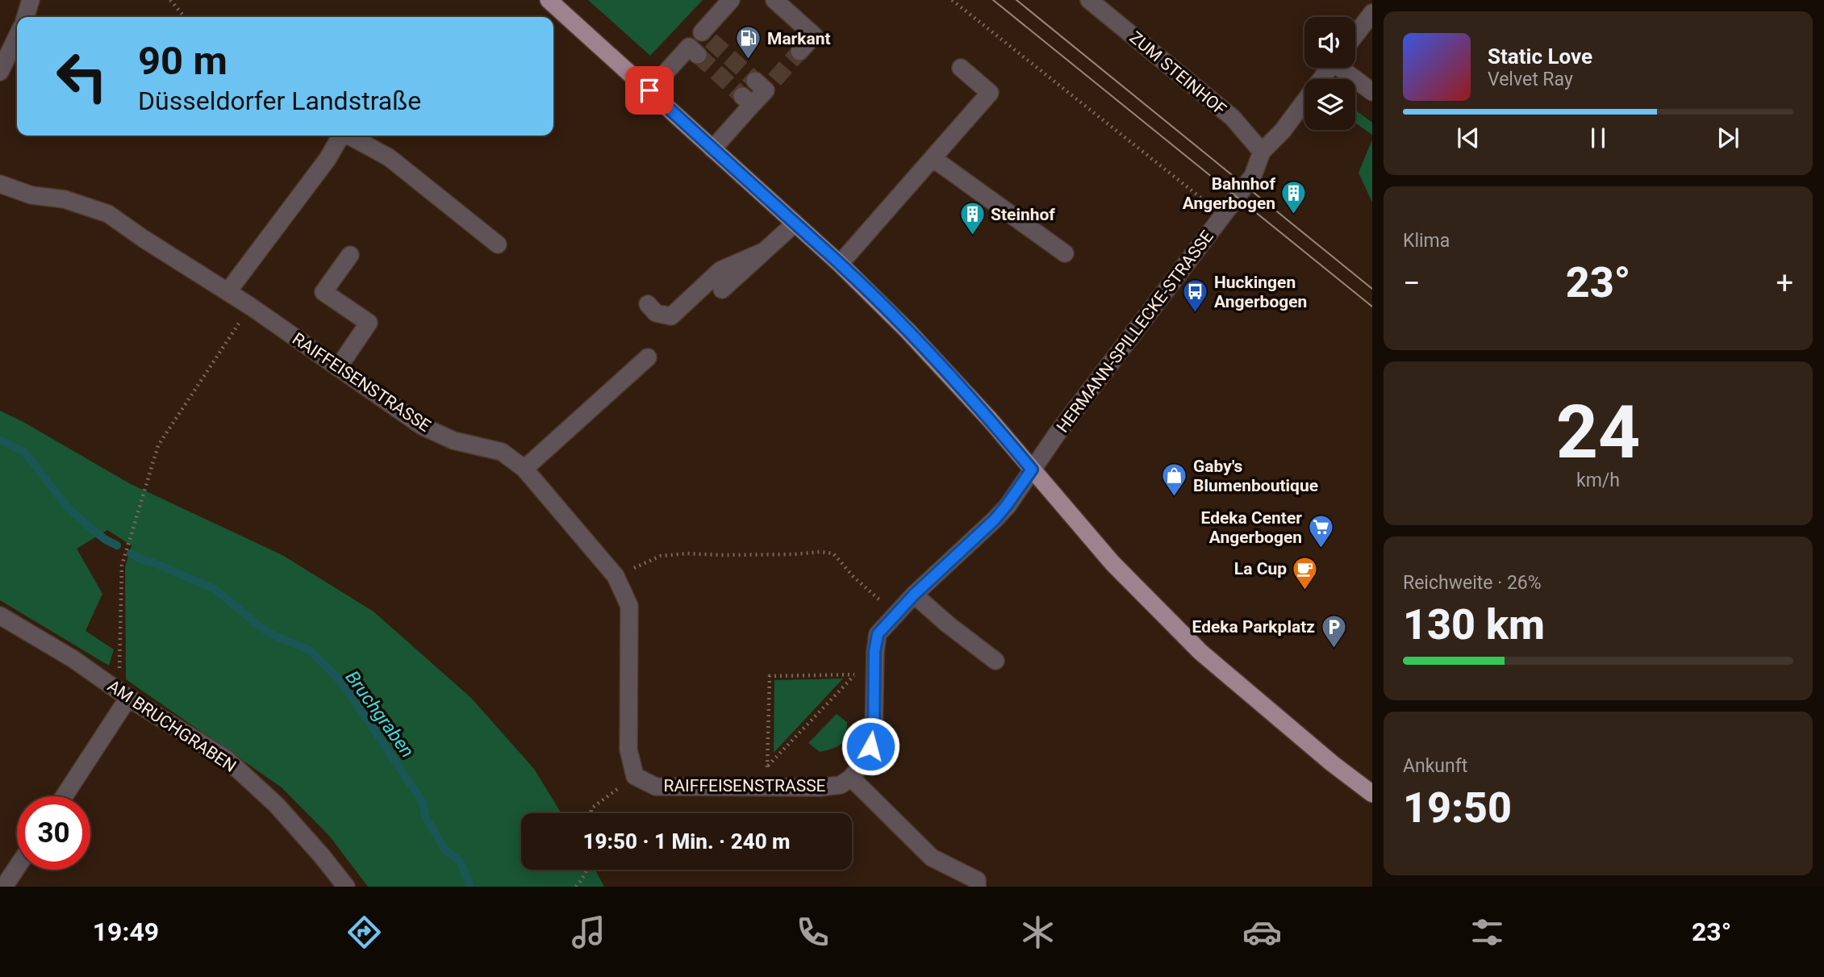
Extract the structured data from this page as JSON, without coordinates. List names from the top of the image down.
{
  "streets": {
    "street": [
      "ZUM STEINHOF",
      "HERMANN-SPILLECKE-STRASSE",
      "RAIFFEISENSTRASSE",
      "AM BRUCHGRABEN"
    ]
  },
  "crossings": [
    ["ZUM STEINHOF", "HERMANN-SPILLECKE-STRASSE"]
  ],
  "water": ["Bruchgraben"],
  "places": {
    "fuel station": ["Markant"],
    "building": ["Bahnhof Angerbogen", "Steinhof"],
    "bus stop": ["Huckingen Angerbogen"],
    "shop": ["Gaby's Blumenboutique"],
    "supermarket": ["Edeka Center Angerbogen"],
    "cafe": ["La Cup"],
    "parking": ["Edeka Parkplatz"]
  },
  "page": {
    "turn": ["90 m", "Düsseldorfer Landstraße"],
    "song": ["Static Love", "Velvet Ray"],
    "tile": [
      "Klima",
      ["24", "km/h"],
      ["Reichweite · 26%", "130 km"],
      ["Ankunft", "19:50"]
    ],
    "heat": ["−", "23°", "+"],
    "limit": "30",
    "trip": "19:50 · 1 Min. · 240 m",
    "tabs": ["19:49", "23°"]
  }
}
